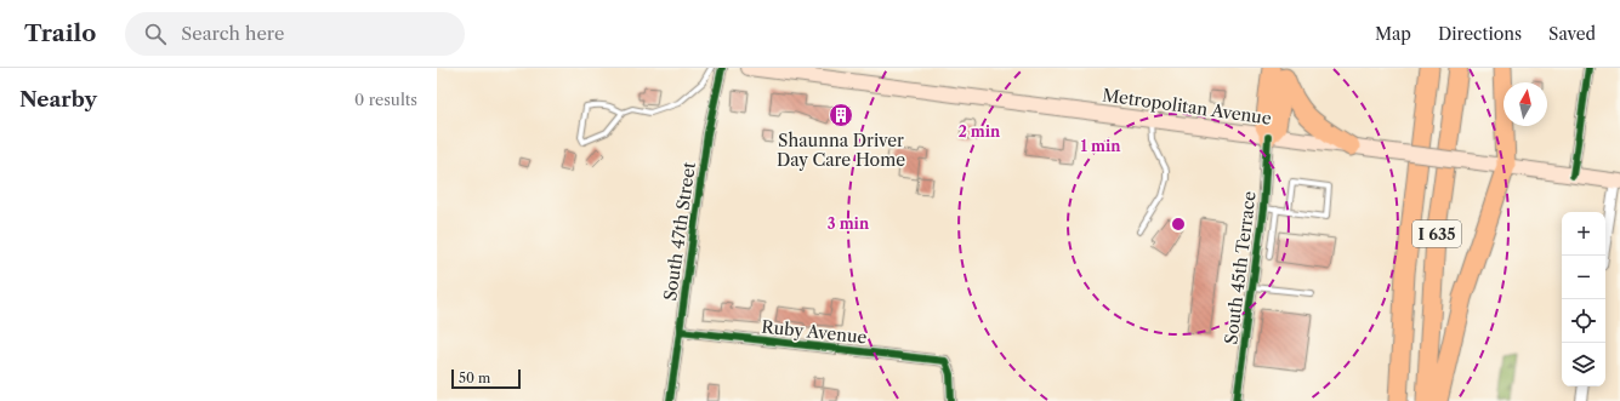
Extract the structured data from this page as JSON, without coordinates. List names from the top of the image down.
{
  "streets": {
    "highway": ["I 635"],
    "main road": ["Metropolitan Avenue"],
    "street": ["South 47th Street", "South 45th Terrace", "Ruby Avenue"]
  },
  "crossings": [
    ["Metropolitan Avenue", "South 45th Terrace"],
    ["South 47th Street", "Ruby Avenue"]
  ],
  "places": {
    "building": ["Shaunna Driver Day Care Home"]
  },
  "scale_bar": "50 m",
  "north": "top",
  "page": {
    "header": "Trailo",
    "search": "Search here",
    "nav": ["Map", "Directions", "Saved"],
    "heading": ["Nearby", "0 results"],
    "map_buttons": ["+", "−"],
    "scale": "50 m"
  },
  "rings": ["2 min", "1 min", "3 min"]
}
